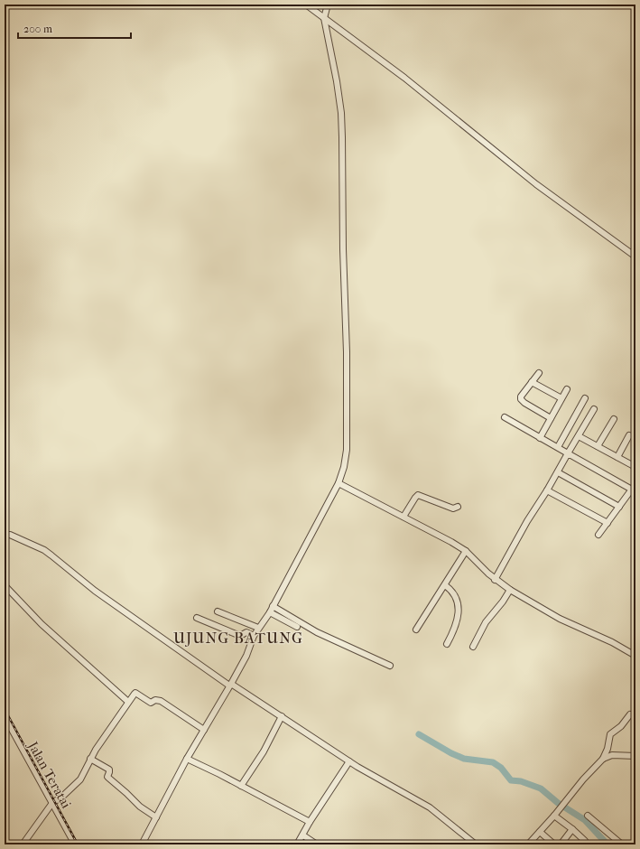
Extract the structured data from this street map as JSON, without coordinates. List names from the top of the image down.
{
  "streets": {
    "street": ["Jalan Teratai"]
  },
  "districts": ["UJUNG BATUNG"],
  "scale_bar": "200 m"
}
